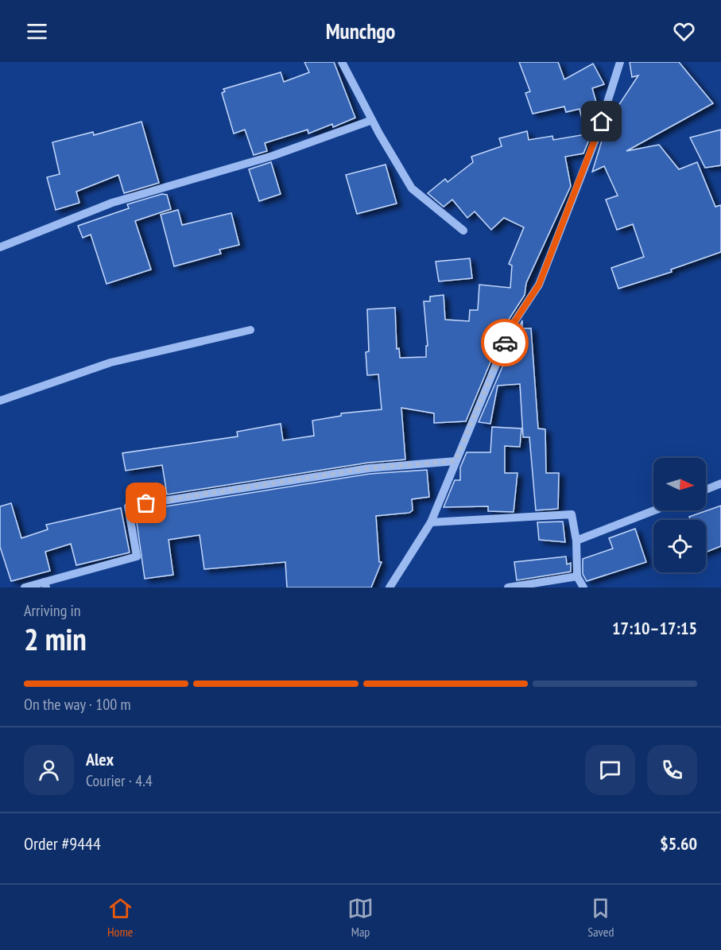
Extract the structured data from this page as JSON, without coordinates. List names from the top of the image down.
{
  "north": "right",
  "page": {
    "header": "Munchgo",
    "heading": ["2 min", "Arriving in", "17:10–17:15"],
    "panel": [
      "Alex",
      "Courier · 4.4",
      "Order #9444",
      "$5.60"
    ],
    "bar": "On the way · 100 m",
    "tabs": ["Home", "Map", "Saved"]
  }
}
